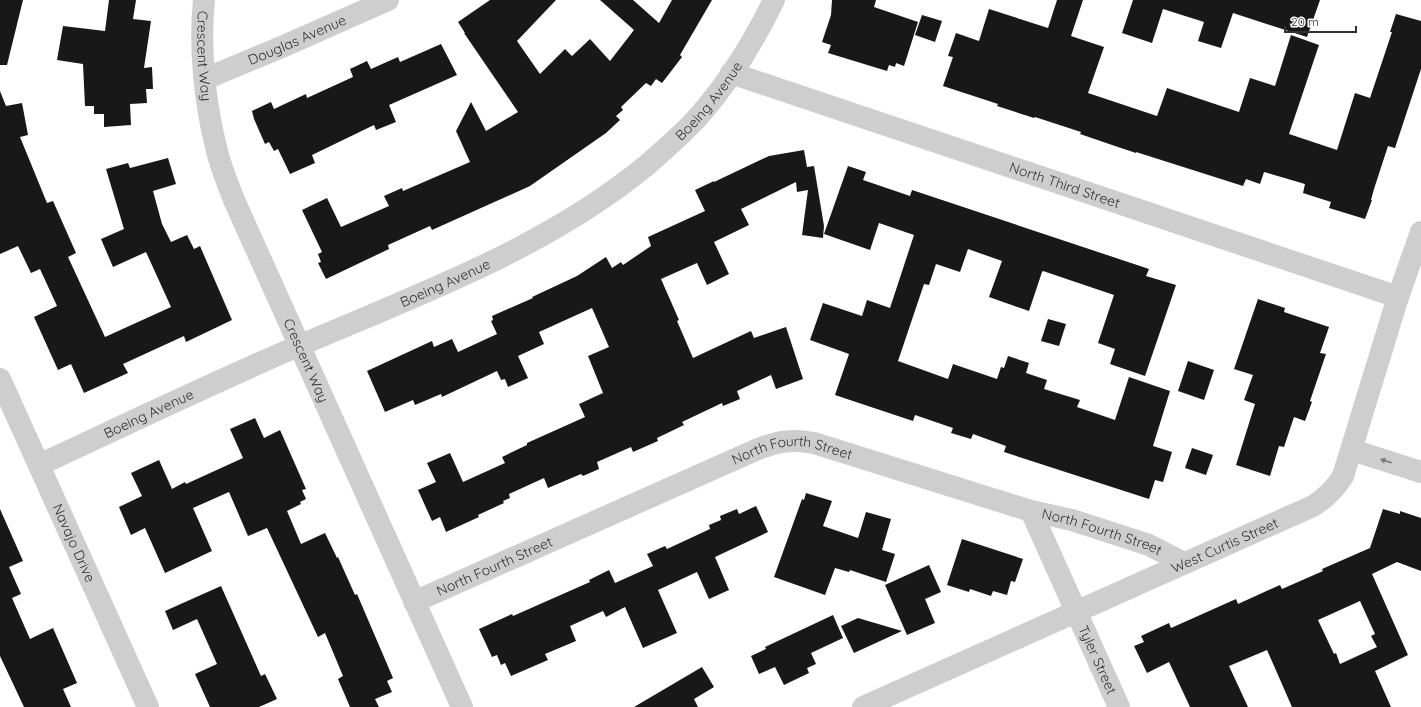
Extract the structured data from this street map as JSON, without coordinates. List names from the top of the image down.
{
  "streets": {
    "street": [
      "Douglas Avenue",
      "Crescent Way",
      "Boeing Avenue",
      "North Third Street",
      "North Fourth Street",
      "Navajo Drive",
      "West Curtis Street",
      "Tyler Street"
    ]
  },
  "crossings": [
    ["Douglas Avenue", "Crescent Way"],
    ["Crescent Way", "Boeing Avenue"],
    ["Crescent Way", "North Fourth Street"],
    ["Boeing Avenue", "North Third Street"],
    ["Boeing Avenue", "Navajo Drive"],
    ["North Third Street", "West Curtis Street"],
    ["North Fourth Street", "West Curtis Street"],
    ["North Fourth Street", "Tyler Street"],
    ["West Curtis Street", "Tyler Street"]
  ],
  "scale_bar": "20 m"
}
